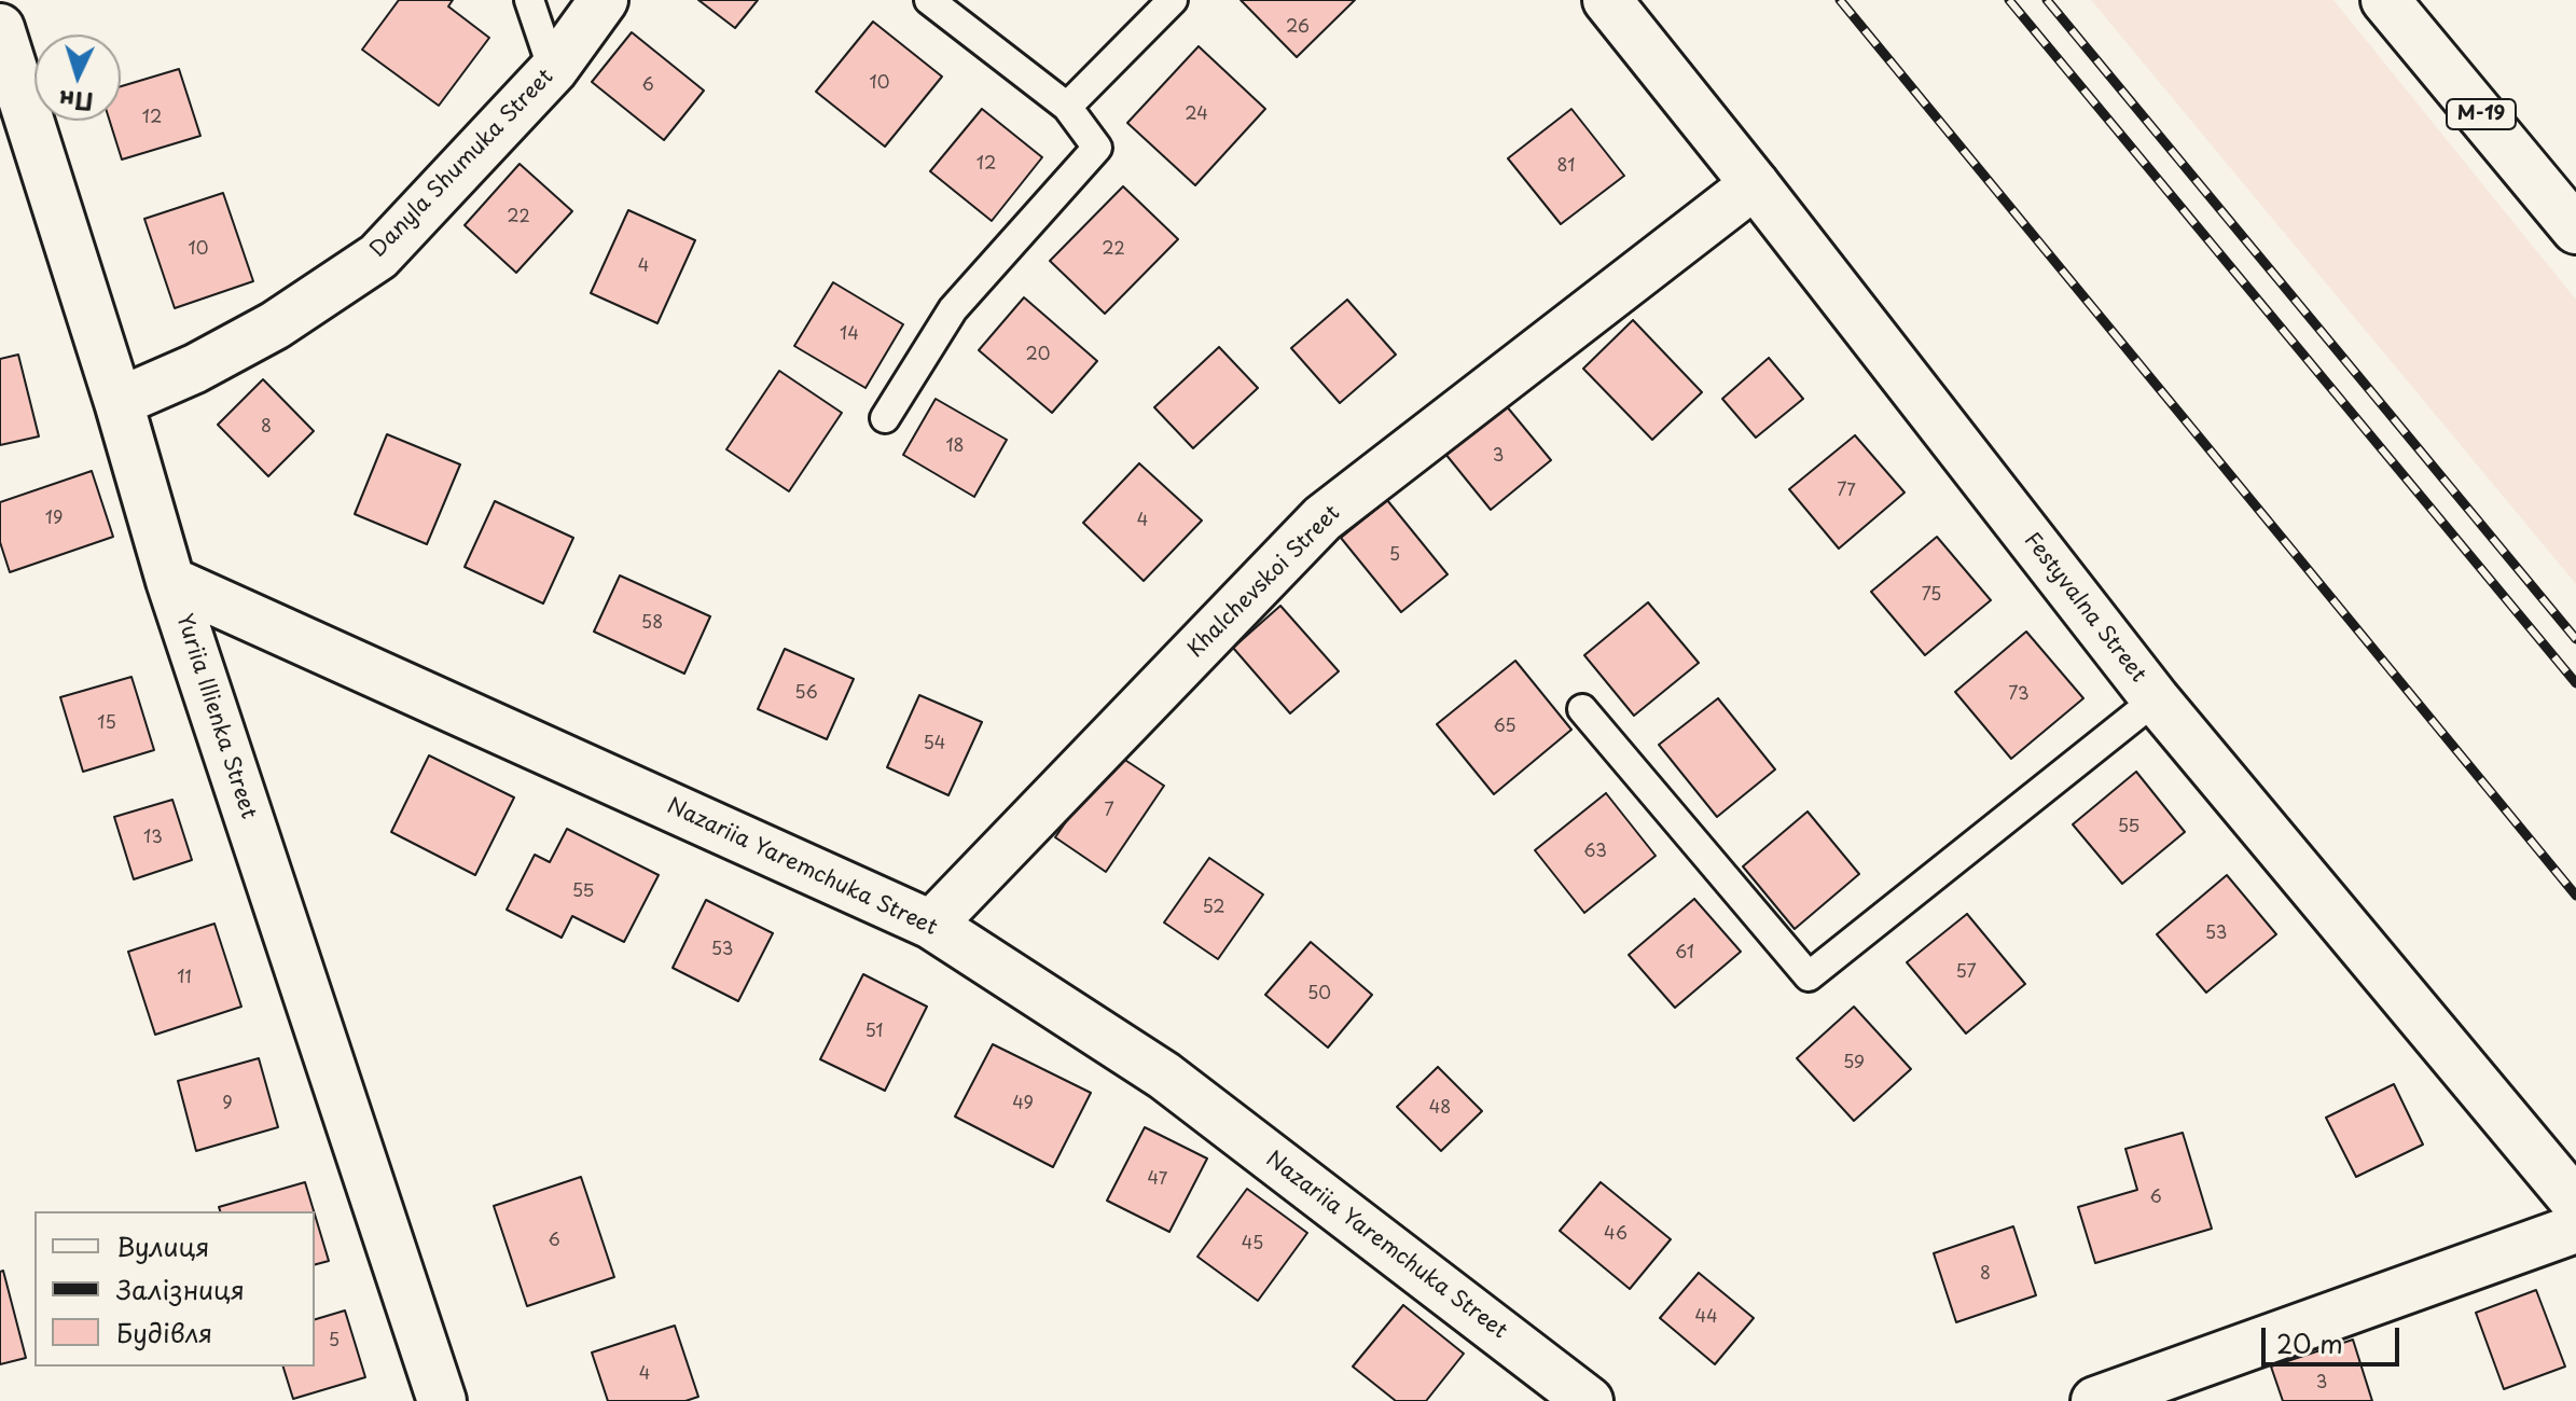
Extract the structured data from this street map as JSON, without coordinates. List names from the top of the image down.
{
  "streets": {
    "main road": [
      "М-19",
      "Danyla Shumuka Street",
      "Khalchevskoi Street",
      "Festyvalna Street",
      "Yuriia Illienka Street",
      "Nazariia Yaremchuka Street"
    ]
  },
  "crossings": [
    ["Danyla Shumuka Street", "Yuriia Illienka Street"],
    ["Khalchevskoi Street", "Festyvalna Street"],
    ["Khalchevskoi Street", "Nazariia Yaremchuka Street"],
    ["Yuriia Illienka Street", "Nazariia Yaremchuka Street"]
  ],
  "house_numbers": [
    "26",
    "10",
    "6",
    "24",
    "12",
    "12",
    "81",
    "22",
    "10",
    "22",
    "4",
    "14",
    "20",
    "8",
    "18",
    "3",
    "77",
    "19",
    "4",
    "5",
    "75",
    "58",
    "56",
    "73",
    "15",
    "65",
    "54",
    "7",
    "55",
    "13",
    "63",
    "55",
    "52",
    "53",
    "53",
    "61",
    "57",
    "11",
    "50",
    "51",
    "59",
    "9",
    "49",
    "48",
    "47",
    "6",
    "46",
    "6",
    "45",
    "8",
    "44",
    "5",
    "4",
    "3"
  ],
  "legend": ["Вулиця", "Залізниця", "Будівля"],
  "scale_bar": "20 m",
  "north": "bottom"
}
